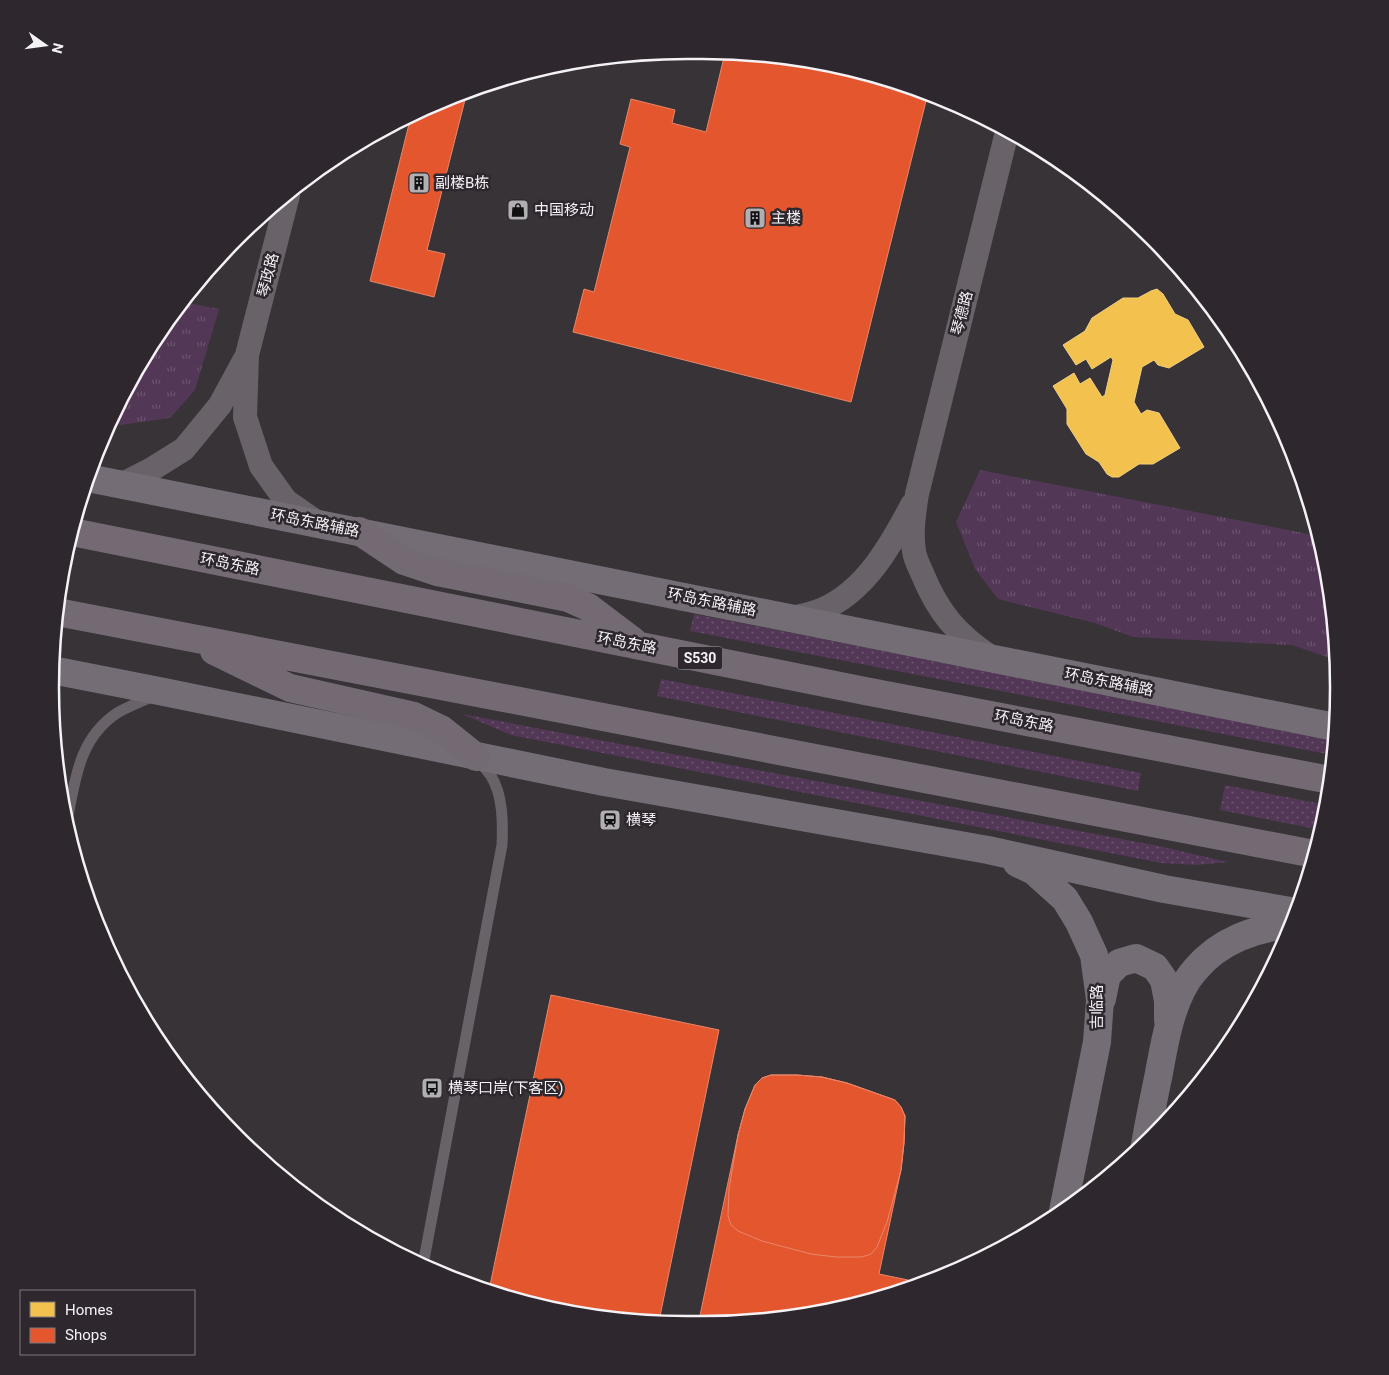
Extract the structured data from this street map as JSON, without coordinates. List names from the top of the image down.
{
  "streets": {
    "main road": [
      "环岛东路辅路",
      "环岛东路",
      "S530",
      "吉临路"
    ],
    "street": ["琴政路", "琴德路"]
  },
  "crossings": [
    ["琴德路", "环岛东路辅路"]
  ],
  "places": {
    "building": ["副楼B栋", "主楼"],
    "shop": ["中国移动"],
    "station": ["横琴"],
    "bus stop": ["横琴口岸(下客区)"]
  },
  "legend": ["Homes", "Shops"],
  "north": "right"
}
